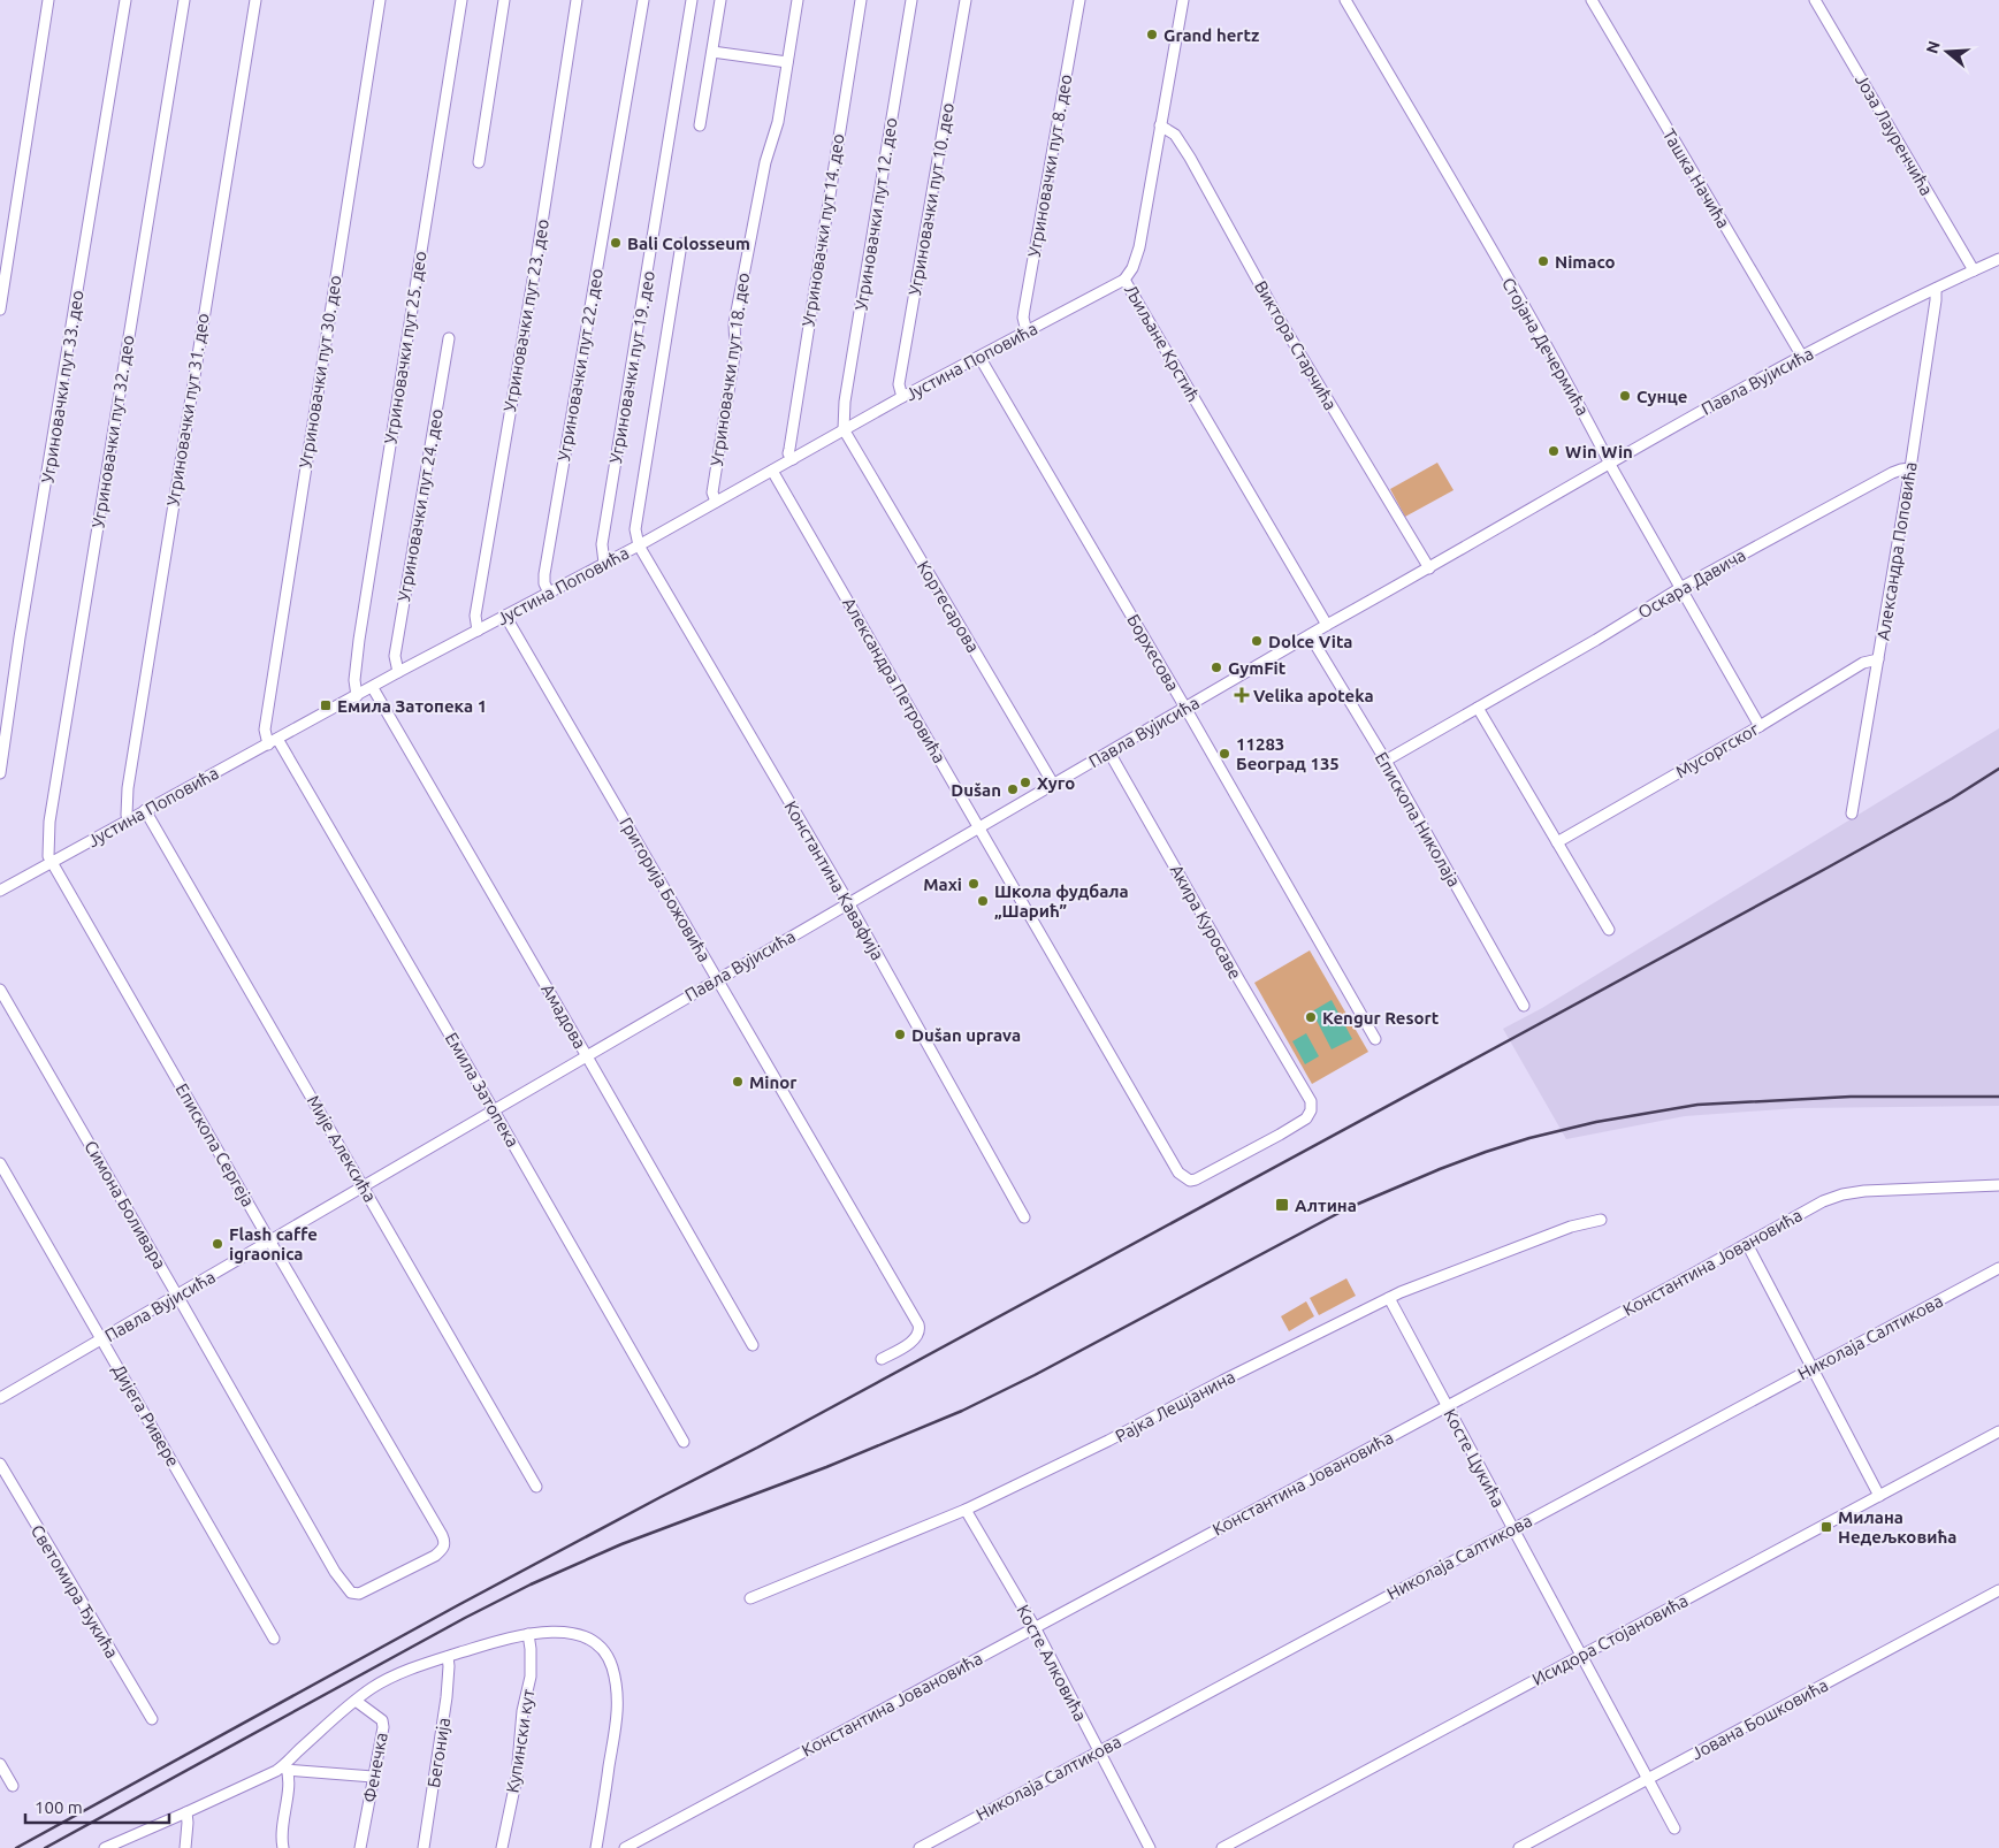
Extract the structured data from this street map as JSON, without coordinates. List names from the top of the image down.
{
  "streets": {
    "street": [
      "Јоза Лауренчића",
      "Угриновачки пут 8. део",
      "Ташка Начића",
      "Угриновачки пут 10. део",
      "Угриновачки пут 12. део",
      "Угриновачки пут 14. део",
      "Угриновачки пут 23. део",
      "Љиљане Крстић",
      "Виктора Старчића",
      "Стојана Дечермића",
      "Угриновачки пут 25. део",
      "Јустина Поповића",
      "Угриновачки пут 22. део",
      "Угриновачки пут 19. део",
      "Угриновачки пут 18. део",
      "Угриновачки пут 30. део",
      "Павла Вујисића",
      "Угриновачки пут 33. део",
      "Угриновачки пут 31. део",
      "Угриновачки пут 32. део",
      "Угриновачки пут 24. део",
      "Александра Поповића",
      "Оскара Давича",
      "Кортесарова",
      "Борхесова",
      "Александра Петровића",
      "Мусоргског",
      "Епископа Николаја",
      "Константина Кавафија",
      "Григорија Божовића",
      "Акира Куросаве",
      "Амадова",
      "Емила Затопека",
      "Епископа Сергеја",
      "Мије Алексића",
      "Симона Боливара",
      "Константина Јовановића",
      "Николаја Салтикова",
      "Рајка Лешјанина",
      "Дијега Ривере",
      "Косте Цукића",
      "Светомира Ђукића",
      "Исидора Стојановића",
      "Косте Алковића",
      "Јована Бошковића",
      "Купински кут",
      "Бегонија",
      "Фенечка"
    ]
  },
  "crossings": [
    ["Јоза Лауренчића", "Павла Вујисића"],
    ["Угриновачки пут 8. део", "Јустина Поповића"],
    ["Ташка Начића", "Павла Вујисића"],
    ["Угриновачки пут 10. део", "Јустина Поповића"],
    ["Угриновачки пут 12. део", "Јустина Поповића"],
    ["Угриновачки пут 12. део", "Кортесарова"],
    ["Угриновачки пут 14. део", "Јустина Поповића"],
    ["Угриновачки пут 23. део", "Јустина Поповића"],
    ["Љиљане Крстић", "Виктора Старчића"],
    ["Љиљане Крстић", "Јустина Поповића"],
    ["Љиљане Крстић", "Павла Вујисића"],
    ["Виктора Старчића", "Павла Вујисића"],
    ["Стојана Дечермића", "Павла Вујисића"],
    ["Стојана Дечермића", "Оскара Давича"],
    ["Стојана Дечермића", "Мусоргског"],
    ["Угриновачки пут 25. део", "Јустина Поповића"],
    ["Јустина Поповића", "Угриновачки пут 22. део"],
    ["Јустина Поповића", "Угриновачки пут 19. део"],
    ["Јустина Поповића", "Угриновачки пут 18. део"],
    ["Јустина Поповића", "Угриновачки пут 30. део"],
    ["Јустина Поповића", "Угриновачки пут 31. део"],
    ["Јустина Поповића", "Угриновачки пут 32. део"],
    ["Јустина Поповића", "Угриновачки пут 24. део"],
    ["Јустина Поповића", "Кортесарова"],
    ["Јустина Поповића", "Борхесова"],
    ["Јустина Поповића", "Александра Петровића"],
    ["Јустина Поповића", "Константина Кавафија"],
    ["Јустина Поповића", "Григорија Божовића"],
    ["Јустина Поповића", "Амадова"],
    ["Јустина Поповића", "Емила Затопека"],
    ["Јустина Поповића", "Епископа Сергеја"],
    ["Јустина Поповића", "Мије Алексића"],
    ["Павла Вујисића", "Александра Поповића"],
    ["Павла Вујисића", "Кортесарова"],
    ["Павла Вујисића", "Борхесова"],
    ["Павла Вујисића", "Александра Петровића"],
    ["Павла Вујисића", "Епископа Николаја"],
    ["Павла Вујисића", "Константина Кавафија"],
    ["Павла Вујисића", "Григорија Божовића"],
    ["Павла Вујисића", "Акира Куросаве"],
    ["Павла Вујисића", "Амадова"],
    ["Павла Вујисића", "Емила Затопека"],
    ["Павла Вујисића", "Епископа Сергеја"],
    ["Павла Вујисића", "Мије Алексића"],
    ["Павла Вујисића", "Симона Боливара"],
    ["Павла Вујисића", "Дијега Ривере"],
    ["Угриновачки пут 32. део", "Епископа Сергеја"],
    ["Александра Поповића", "Оскара Давича"],
    ["Александра Поповића", "Мусоргског"],
    ["Оскара Давича", "Епископа Николаја"],
    ["Александра Петровића", "Акира Куросаве"],
    ["Епископа Сергеја", "Симона Боливара"],
    ["Константина Јовановића", "Косте Цукића"],
    ["Константина Јовановића", "Косте Алковића"],
    ["Николаја Салтикова", "Косте Цукића"],
    ["Николаја Салтикова", "Косте Алковића"],
    ["Рајка Лешјанина", "Косте Цукића"],
    ["Рајка Лешјанина", "Косте Алковића"],
    ["Косте Цукића", "Исидора Стојановића"],
    ["Косте Цукића", "Јована Бошковића"]
  ],
  "places": {
    "other": [
      "Grand hertz",
      "Bali Colosseum",
      "Nimaco",
      "Сунце",
      "Win Win",
      "Dolce Vita",
      "GymFit",
      "11283 Београд 135",
      "Хуго",
      "Dušan",
      "Maxi",
      "Школа фудбала „Шарић”",
      "Kengur Resort",
      "Dušan uprava",
      "Minor",
      "Flash caffe igraonica"
    ],
    "health": ["Velika apoteka"],
    "transit": ["Емила Затопека 1", "Алтина", "Милана Недељковића"]
  },
  "scale_bar": "100 m",
  "north": "left"
}
